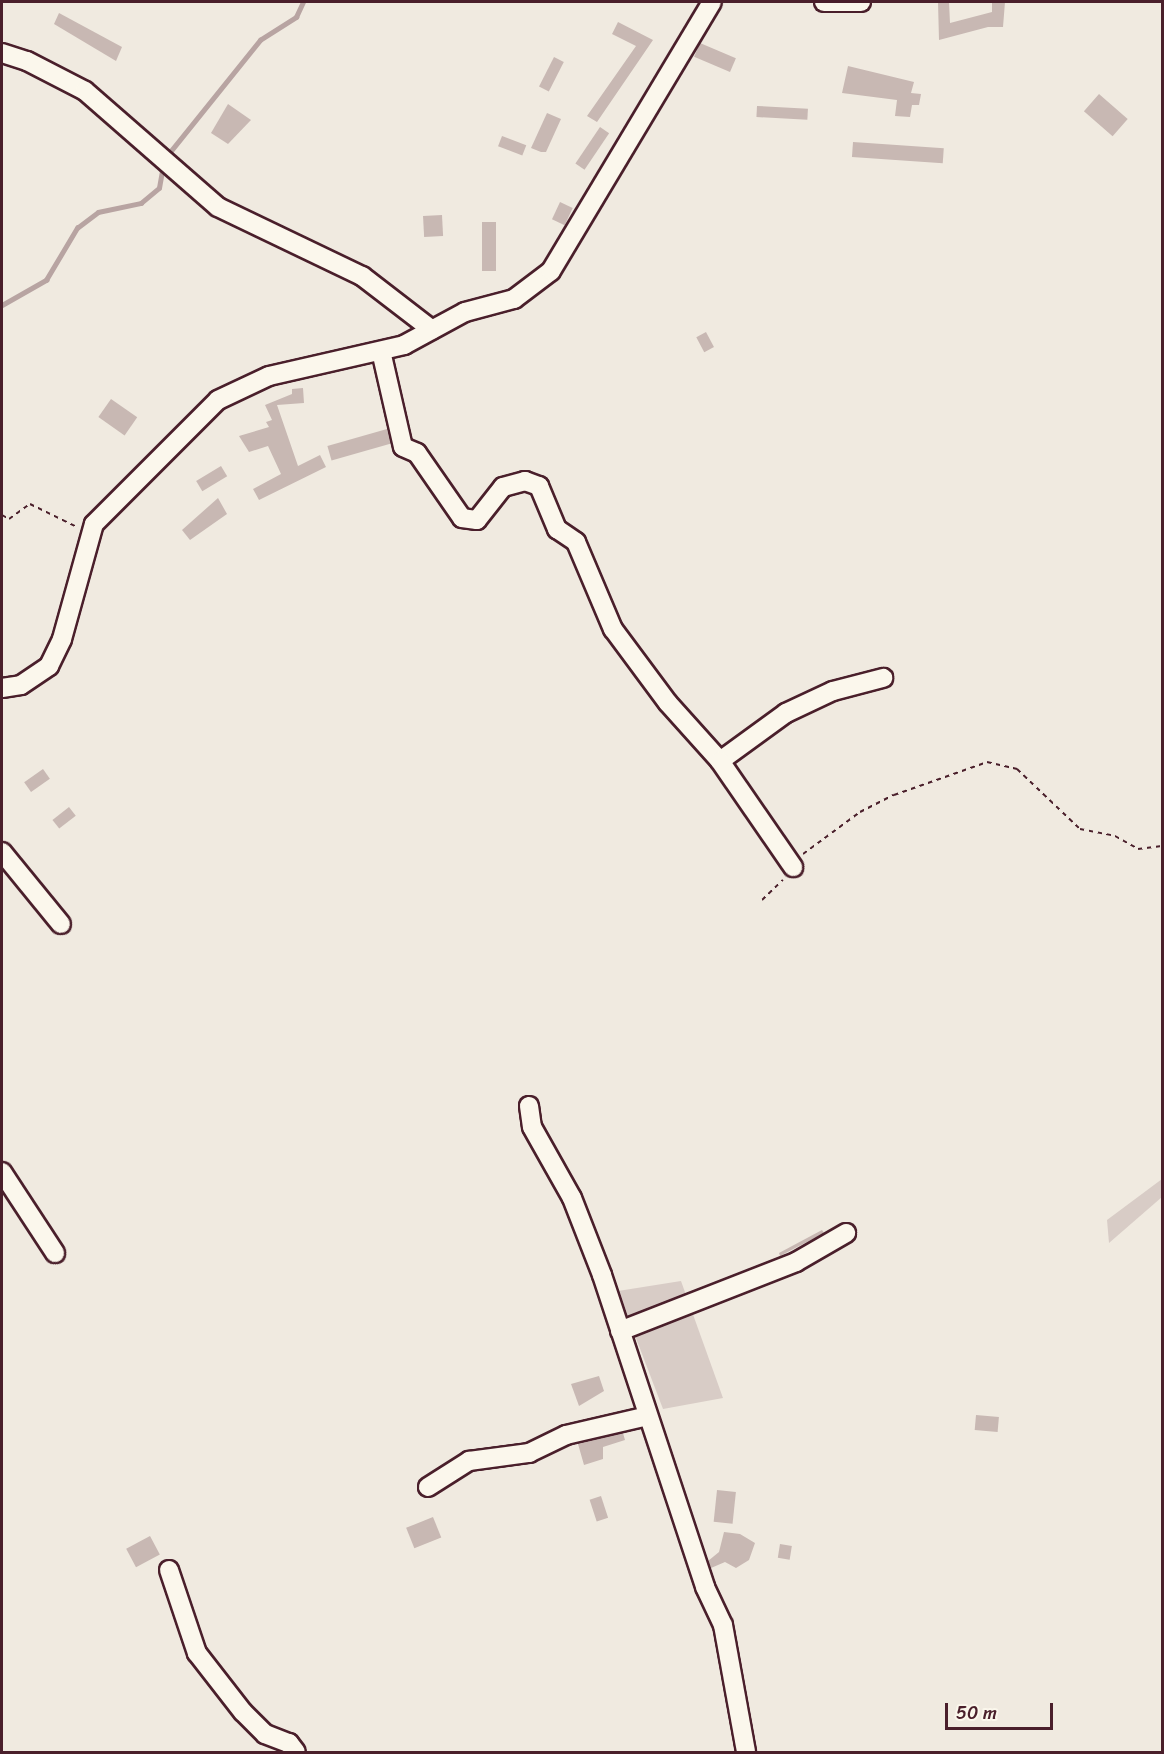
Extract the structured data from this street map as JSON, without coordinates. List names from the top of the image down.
{
  "scale_bar": "50 m"
}
